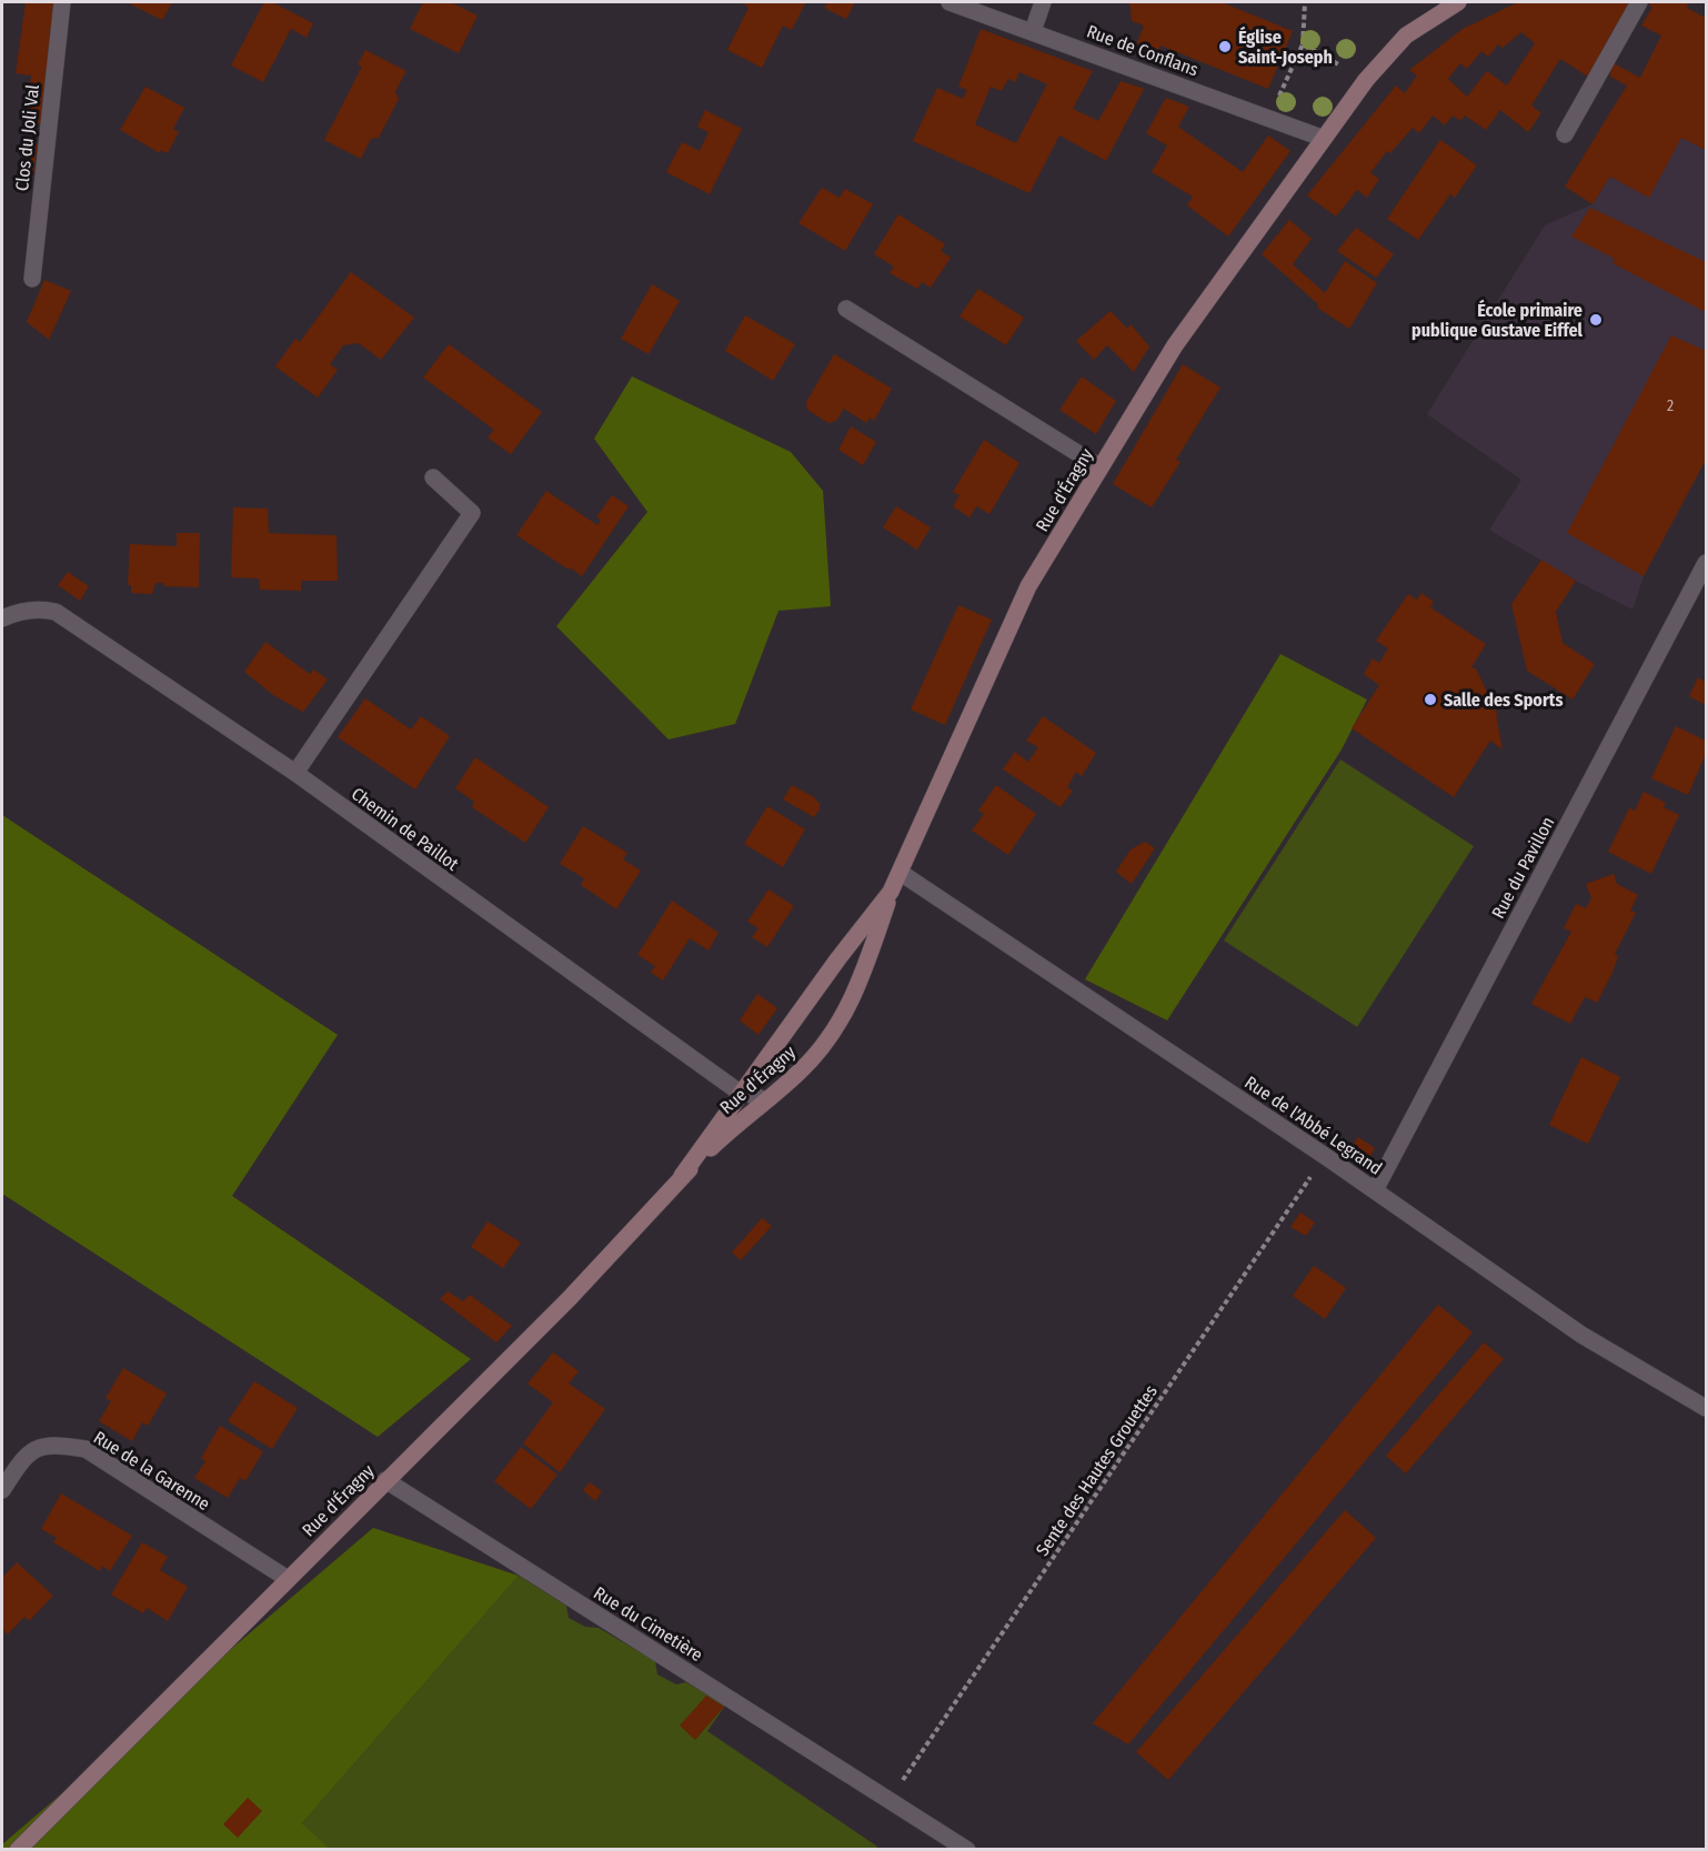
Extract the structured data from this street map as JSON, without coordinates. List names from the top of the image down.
{
  "streets": {
    "street": [
      "Rue de Conflans",
      "Clos du Joli Val",
      "Rue d'Éragny",
      "Chemin de Paillot",
      "Rue du Pavillon",
      "Rue de l'Abbé Legrand",
      "Rue de la Garenne",
      "Rue du Cimetière"
    ],
    "path": ["Sente des Hautes Grouettes"]
  },
  "crossings": [
    ["Rue de Conflans", "Rue d'Éragny"],
    ["Rue d'Éragny", "Chemin de Paillot"],
    ["Rue d'Éragny", "Rue de l'Abbé Legrand"],
    ["Rue d'Éragny", "Rue de la Garenne"],
    ["Rue d'Éragny", "Rue du Cimetière"],
    ["Rue du Pavillon", "Rue de l'Abbé Legrand"],
    ["Rue de l'Abbé Legrand", "Sente des Hautes Grouettes"],
    ["Sente des Hautes Grouettes", "Rue du Cimetière"]
  ],
  "places": ["Église Saint-Joseph", "École primaire publique Gustave Eiffel", "Salle des Sports"],
  "house_numbers": ["2"]
}
